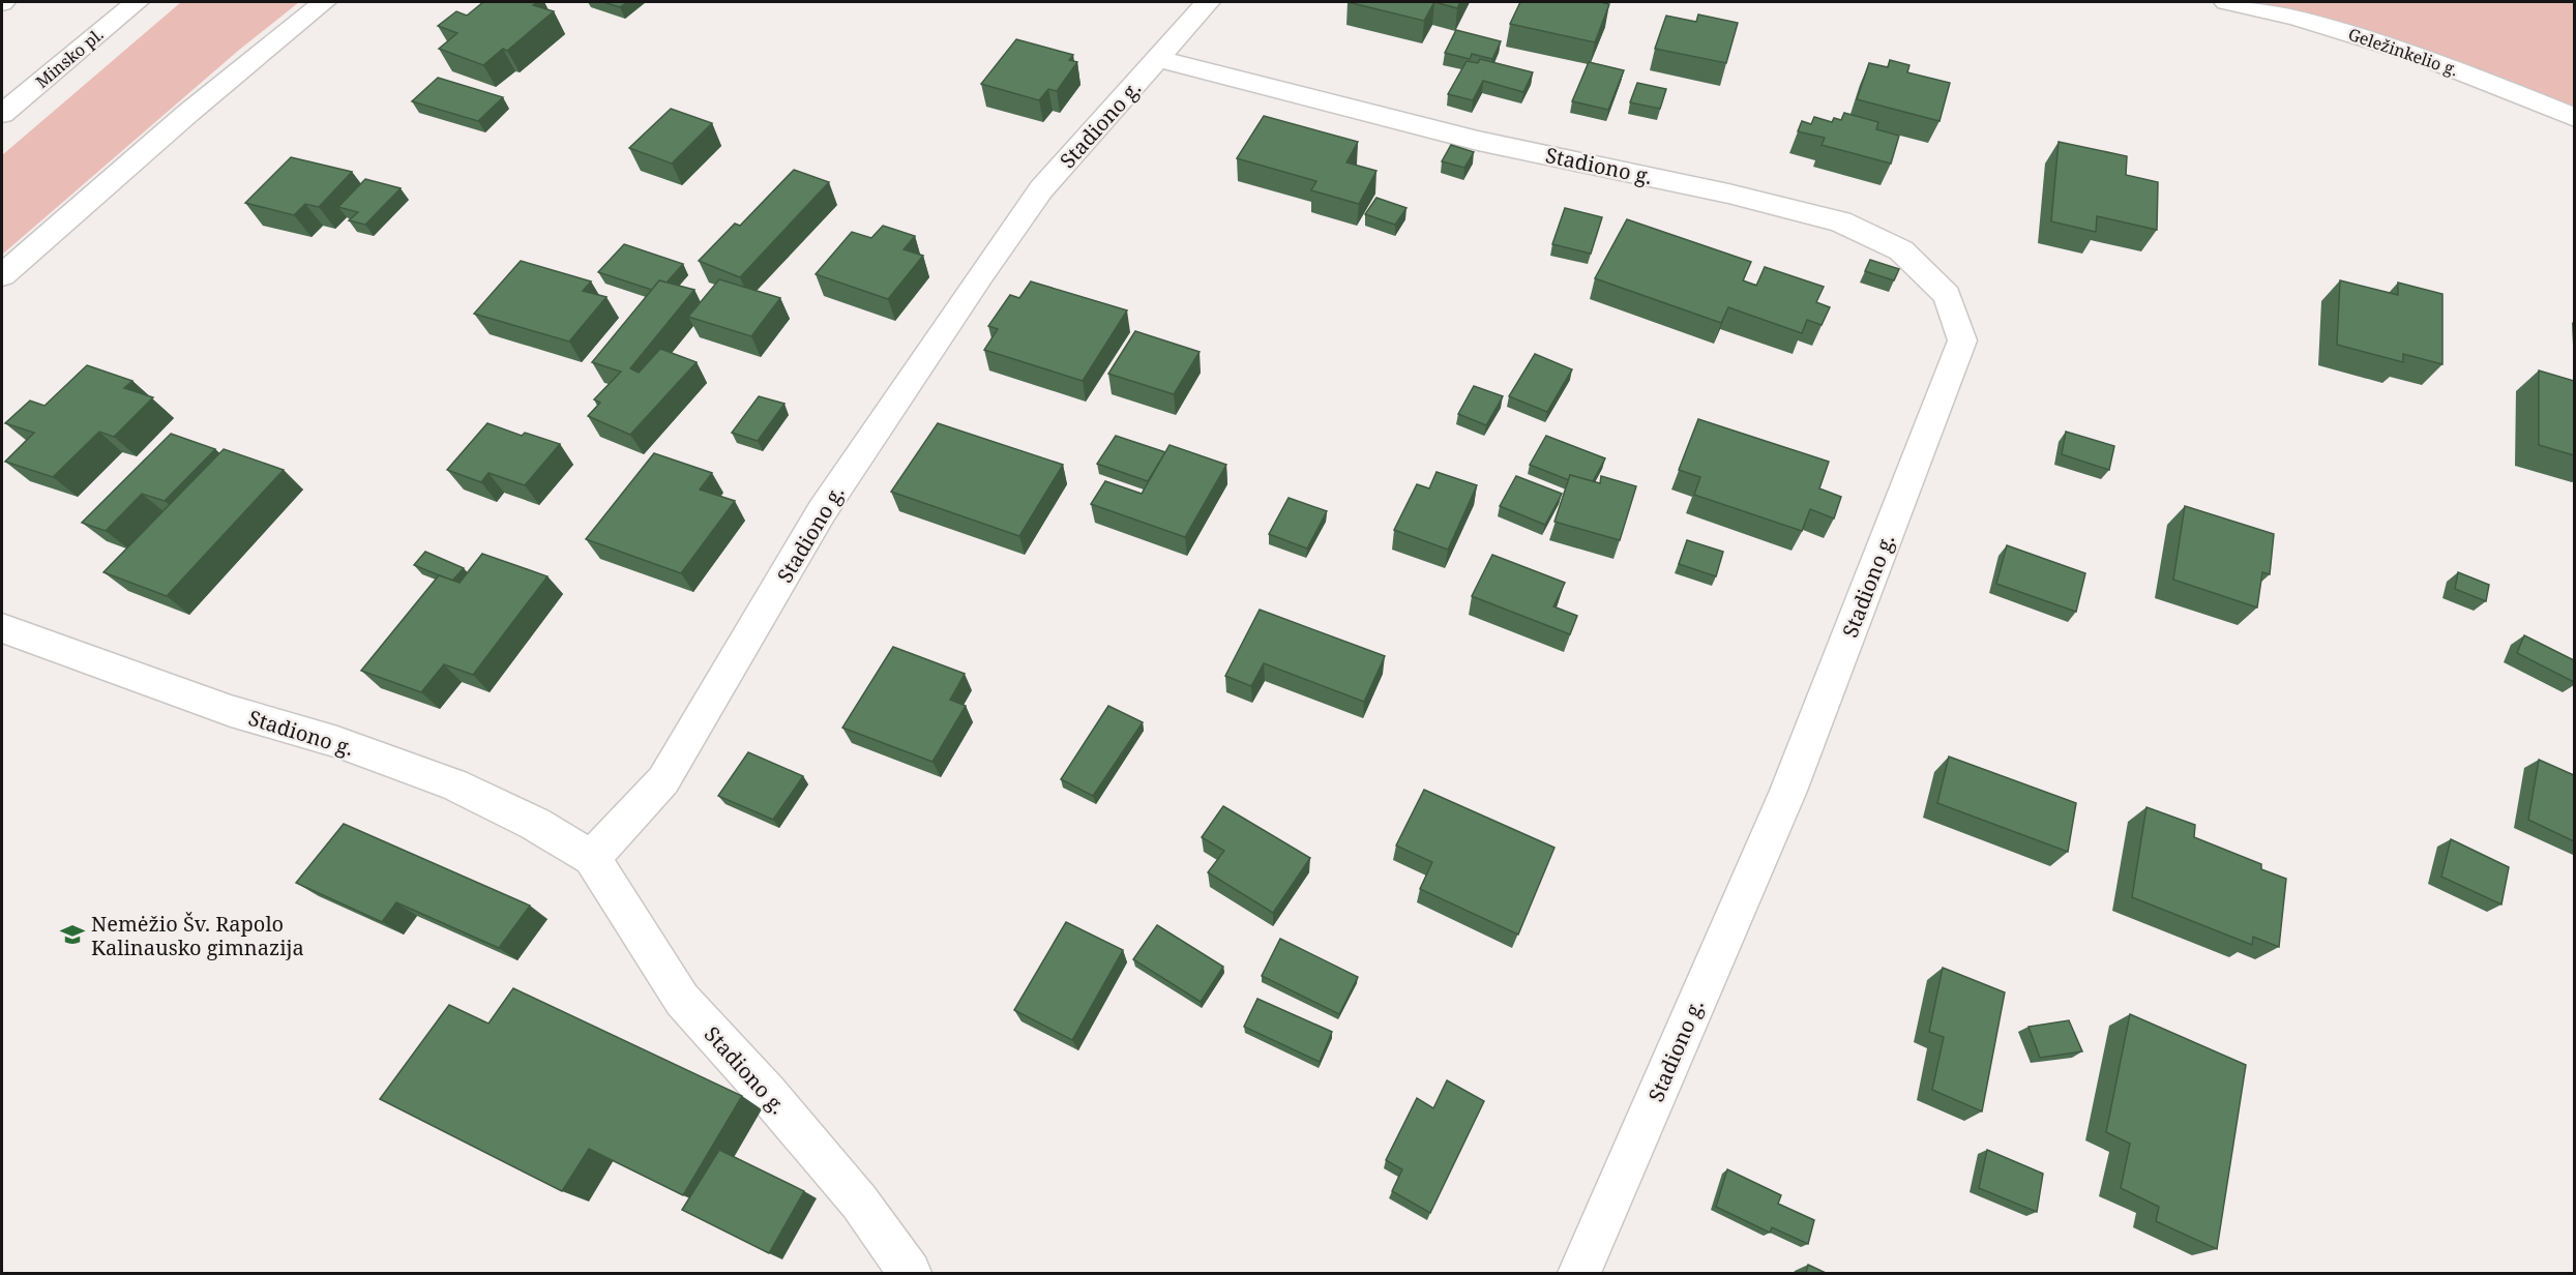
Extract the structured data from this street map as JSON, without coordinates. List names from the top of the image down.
{
  "streets": {
    "main road": ["Geležinkelio g.", "Minsko pl.", "Stadiono g."]
  },
  "places": {
    "school or university": ["Nemėžio Šv. Rapolo Kalinausko gimnazija"]
  }
}
